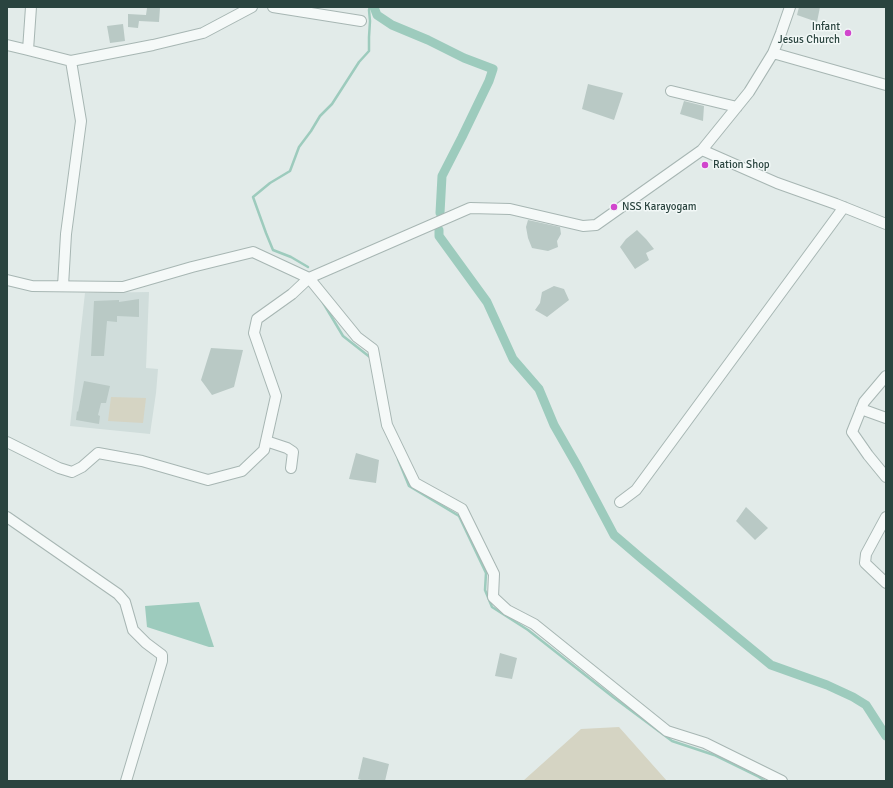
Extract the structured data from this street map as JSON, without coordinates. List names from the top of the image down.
{
  "places": ["Infant Jesus Church", "Ration Shop", "NSS Karayogam"]
}
